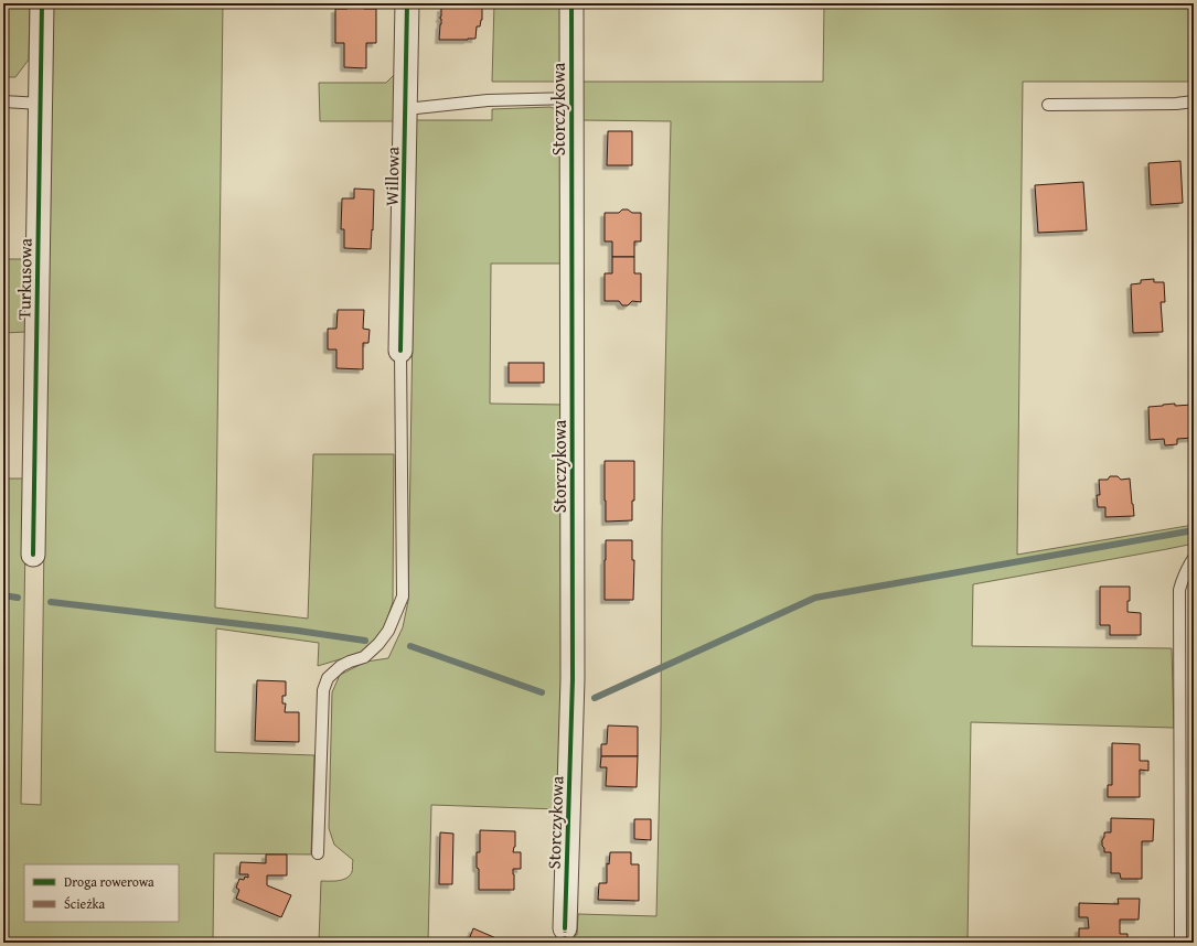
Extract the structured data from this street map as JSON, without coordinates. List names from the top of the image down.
{
  "streets": {
    "street": ["Storczykowa", "Willowa", "Turkusowa"]
  },
  "legend": ["Droga rowerowa", "Ścieżka"]
}
